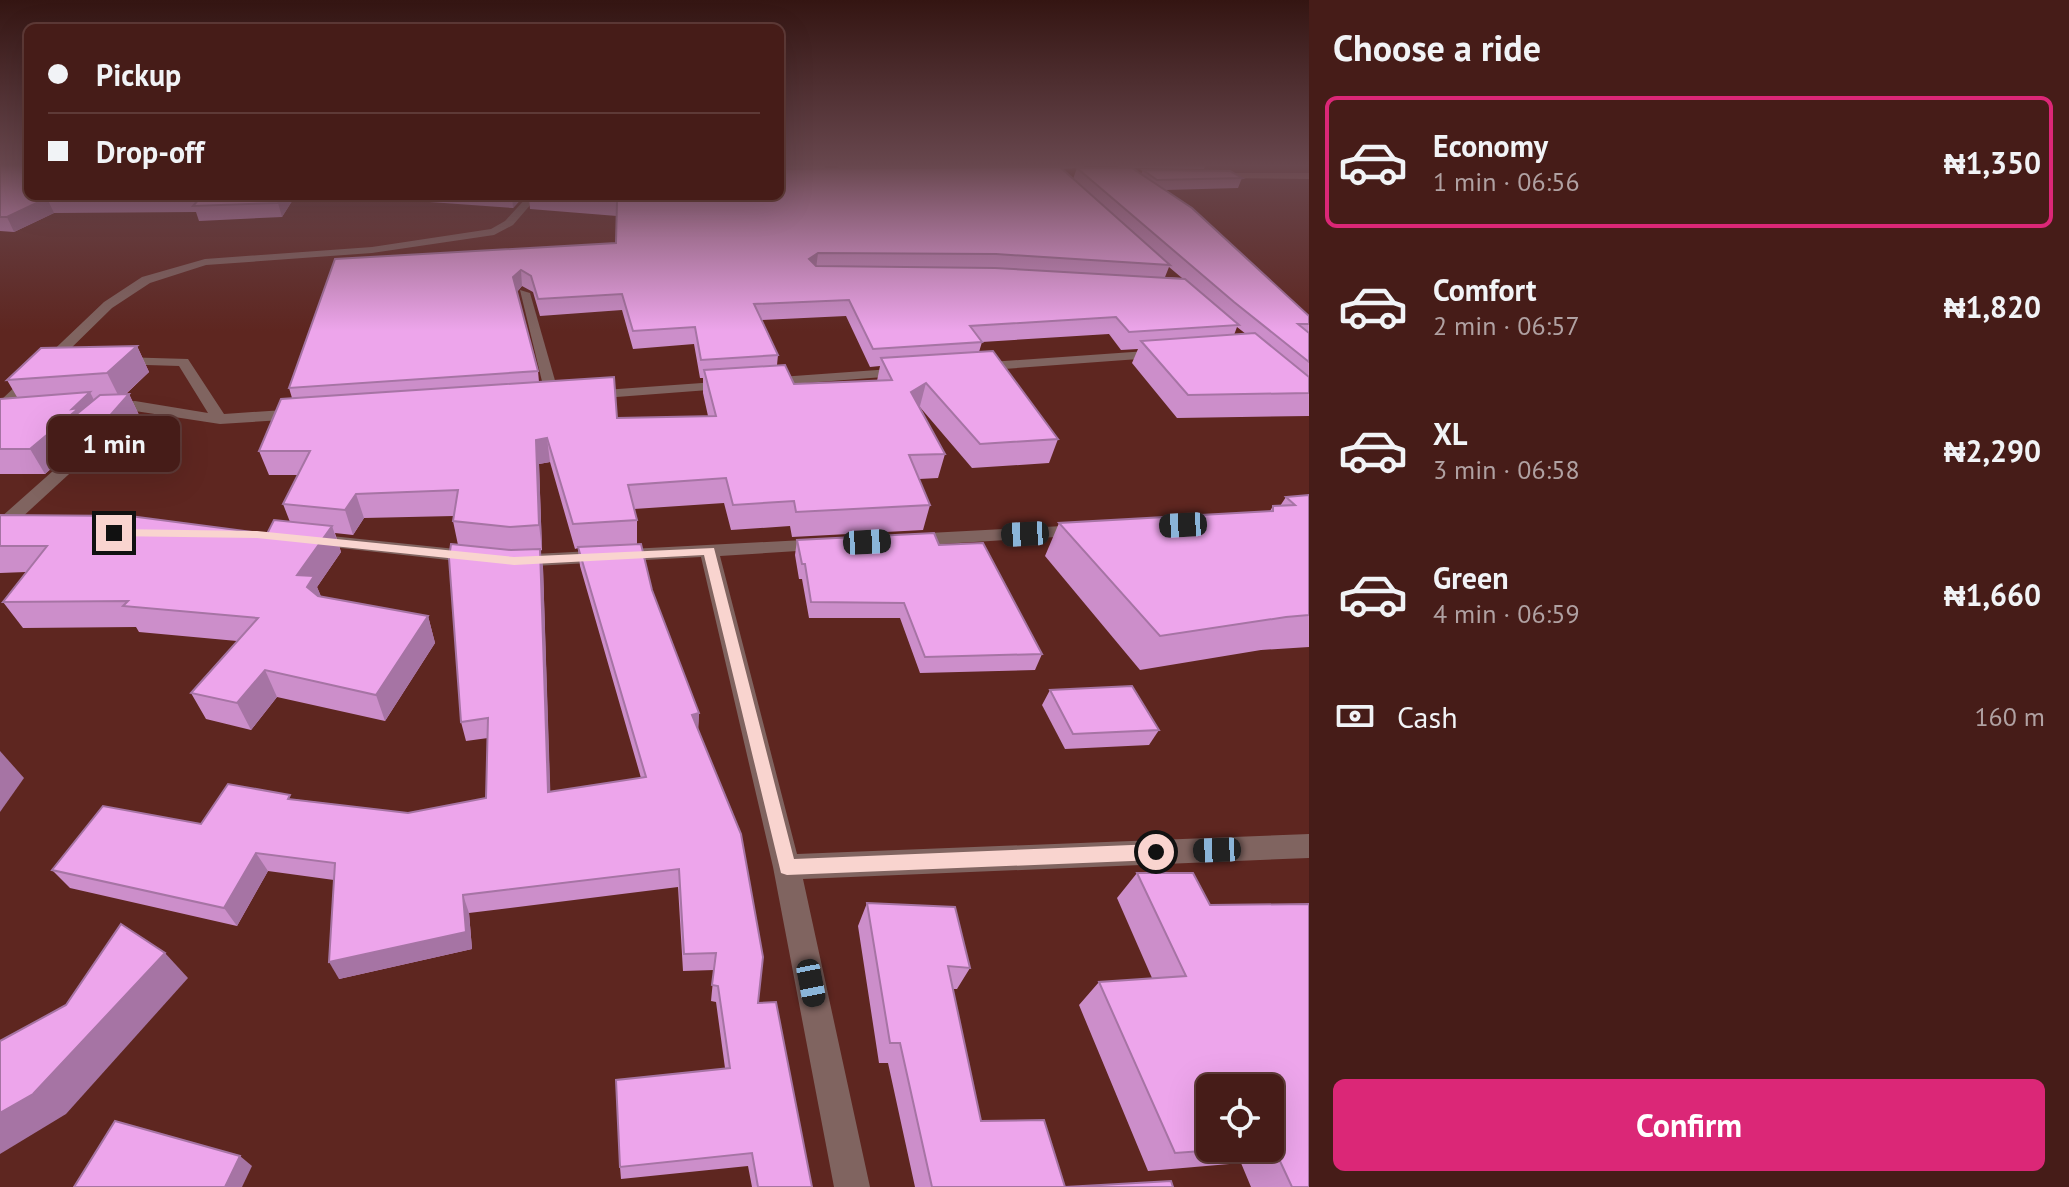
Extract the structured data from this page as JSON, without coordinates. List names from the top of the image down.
{
  "page": {
    "heading": "Choose a ride",
    "banner": ["Pickup", "Drop-off"],
    "list": [
      {
        "name": "Economy",
        "note": "1 min · 06:56",
        "value": "₦1,350"
      },
      {
        "name": "Comfort",
        "note": "2 min · 06:57",
        "value": "₦1,820"
      },
      {
        "name": "XL",
        "note": "3 min · 06:58",
        "value": "₦2,290"
      },
      {
        "name": "Green",
        "note": "4 min · 06:59",
        "value": "₦1,660"
      }
    ],
    "bubble": "1 min",
    "pay": ["Cash", "160 m"],
    "buttons": "Confirm"
  }
}
